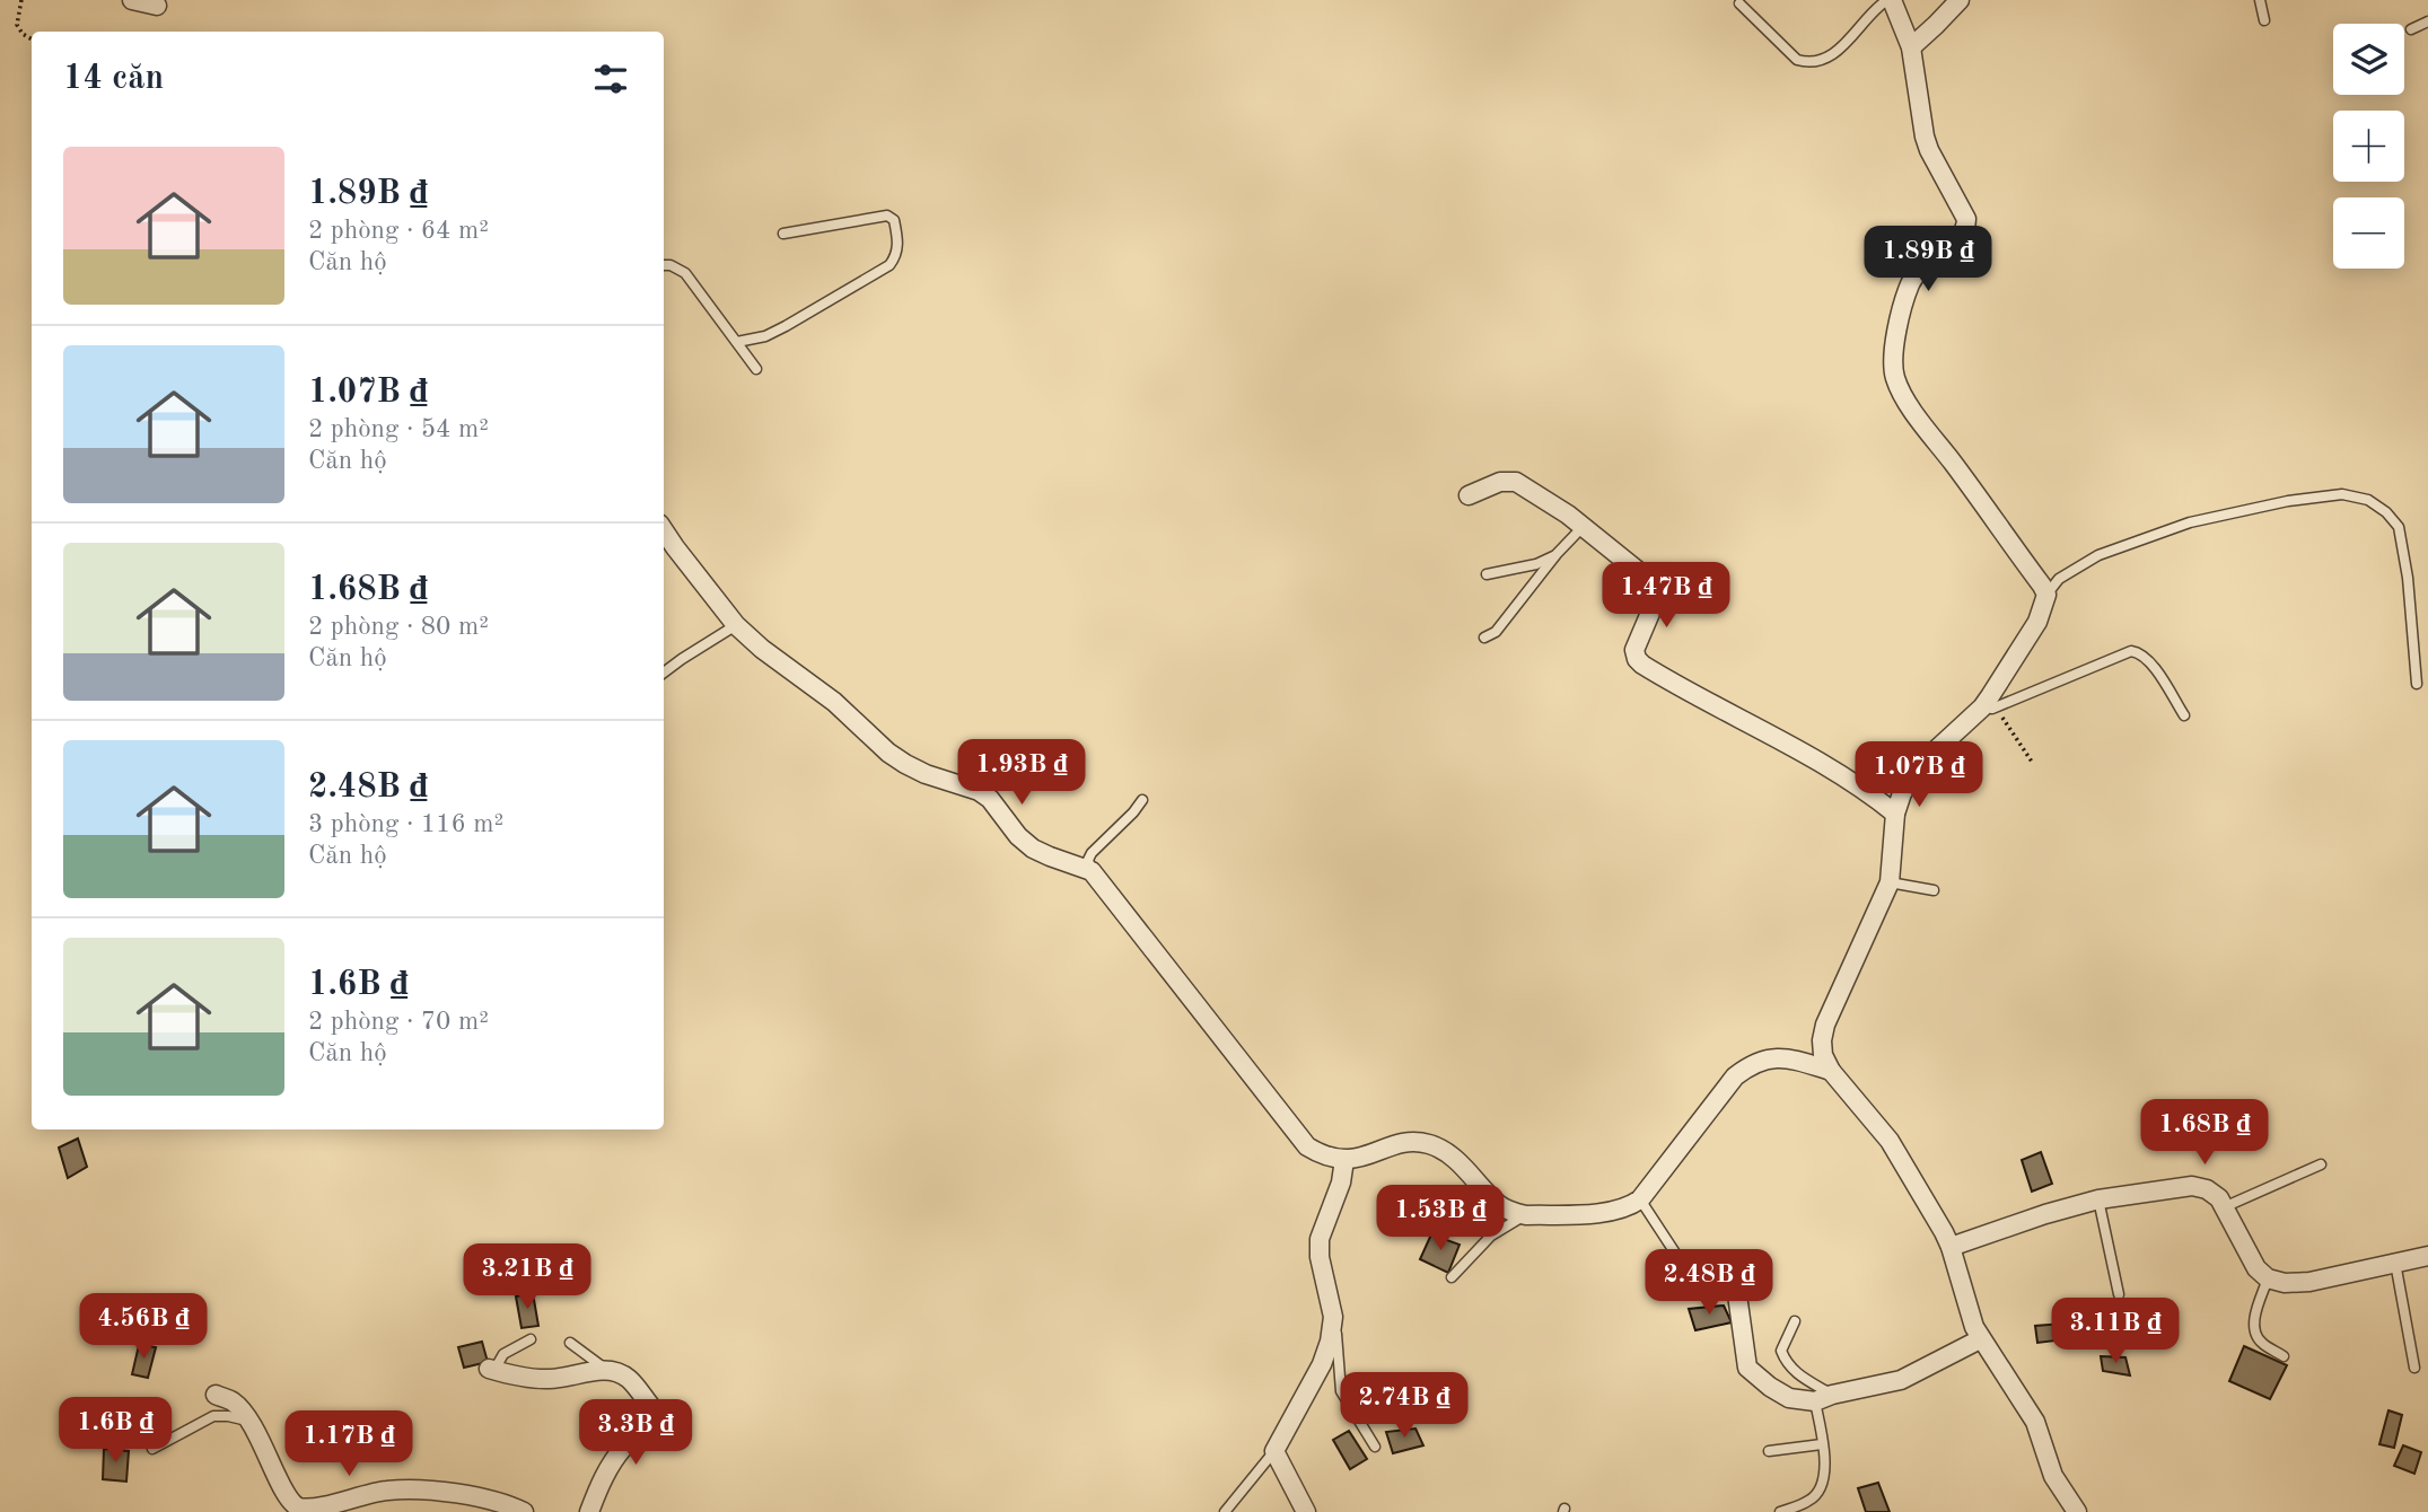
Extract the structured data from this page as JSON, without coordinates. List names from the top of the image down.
{
  "page": {
    "map_buttons": ["+", "−"],
    "heading": "14 căn",
    "list": [
      {
        "name": "1.89B ₫",
        "note": "2 phòng · 64 m² · Căn hộ"
      },
      {
        "name": "1.07B ₫",
        "note": "2 phòng · 54 m² · Căn hộ"
      },
      {
        "name": "1.68B ₫",
        "note": "2 phòng · 80 m² · Căn hộ"
      },
      {
        "name": "2.48B ₫",
        "note": "3 phòng · 116 m² · Căn hộ"
      },
      {
        "name": "1.6B ₫",
        "note": "2 phòng · 70 m² · Căn hộ"
      }
    ],
    "price": [
      "1.89B ₫",
      "1.47B ₫",
      "1.93B ₫",
      "1.07B ₫",
      "1.68B ₫",
      "1.53B ₫",
      "3.21B ₫",
      "2.48B ₫",
      "4.56B ₫",
      "3.11B ₫",
      "2.74B ₫",
      "1.6B ₫",
      "3.3B ₫",
      "1.17B ₫"
    ]
  }
}
